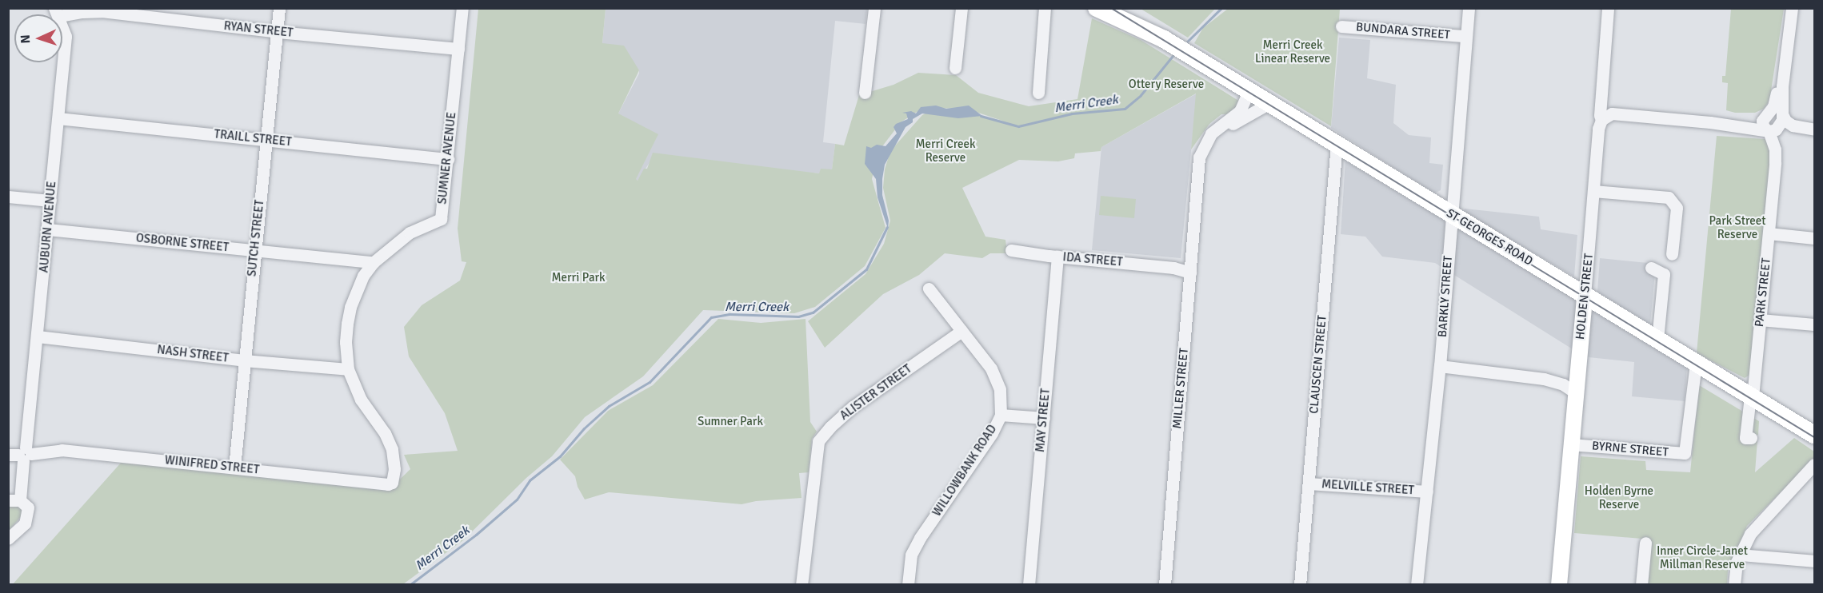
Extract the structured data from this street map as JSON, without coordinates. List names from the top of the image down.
{
  "streets": {
    "highway": ["ST GEORGES ROAD"],
    "main road": ["HOLDEN STREET"],
    "street": [
      "RYAN STREET",
      "BUNDARA STREET",
      "TRAILL STREET",
      "SUMNER AVENUE",
      "AUBURN AVENUE",
      "SUTCH STREET",
      "OSBORNE STREET",
      "IDA STREET",
      "PARK STREET",
      "BARKLY STREET",
      "NASH STREET",
      "CLAUSCEN STREET",
      "MILLER STREET",
      "ALISTER STREET",
      "MAY STREET",
      "BYRNE STREET",
      "WINIFRED STREET",
      "WILLOWBANK ROAD",
      "MELVILLE STREET"
    ]
  },
  "crossings": [
    ["RYAN STREET", "SUMNER AVENUE"],
    ["RYAN STREET", "AUBURN AVENUE"],
    ["RYAN STREET", "SUTCH STREET"],
    ["BUNDARA STREET", "BARKLY STREET"],
    ["TRAILL STREET", "SUMNER AVENUE"],
    ["TRAILL STREET", "AUBURN AVENUE"],
    ["TRAILL STREET", "SUTCH STREET"],
    ["SUMNER AVENUE", "OSBORNE STREET"],
    ["SUMNER AVENUE", "NASH STREET"],
    ["SUMNER AVENUE", "WINIFRED STREET"],
    ["AUBURN AVENUE", "OSBORNE STREET"],
    ["AUBURN AVENUE", "NASH STREET"],
    ["AUBURN AVENUE", "WINIFRED STREET"],
    ["ST GEORGES ROAD", "PARK STREET"],
    ["ST GEORGES ROAD", "BARKLY STREET"],
    ["ST GEORGES ROAD", "HOLDEN STREET"],
    ["ST GEORGES ROAD", "CLAUSCEN STREET"],
    ["ST GEORGES ROAD", "MILLER STREET"],
    ["ST GEORGES ROAD", "BYRNE STREET"],
    ["SUTCH STREET", "OSBORNE STREET"],
    ["SUTCH STREET", "NASH STREET"],
    ["SUTCH STREET", "WINIFRED STREET"],
    ["IDA STREET", "MILLER STREET"],
    ["IDA STREET", "MAY STREET"],
    ["BARKLY STREET", "MELVILLE STREET"],
    ["HOLDEN STREET", "BYRNE STREET"],
    ["CLAUSCEN STREET", "MELVILLE STREET"],
    ["ALISTER STREET", "WILLOWBANK ROAD"]
  ],
  "water": ["Merri Creek"],
  "parks": [
    "Merri Creek Linear Reserve",
    "Ottery Reserve",
    "Merri Creek Reserve",
    "Park Street Reserve",
    "Merri Park",
    "Sumner Park",
    "Holden Byrne Reserve",
    "Inner Circle-Janet Millman Reserve"
  ],
  "north": "left"
}
